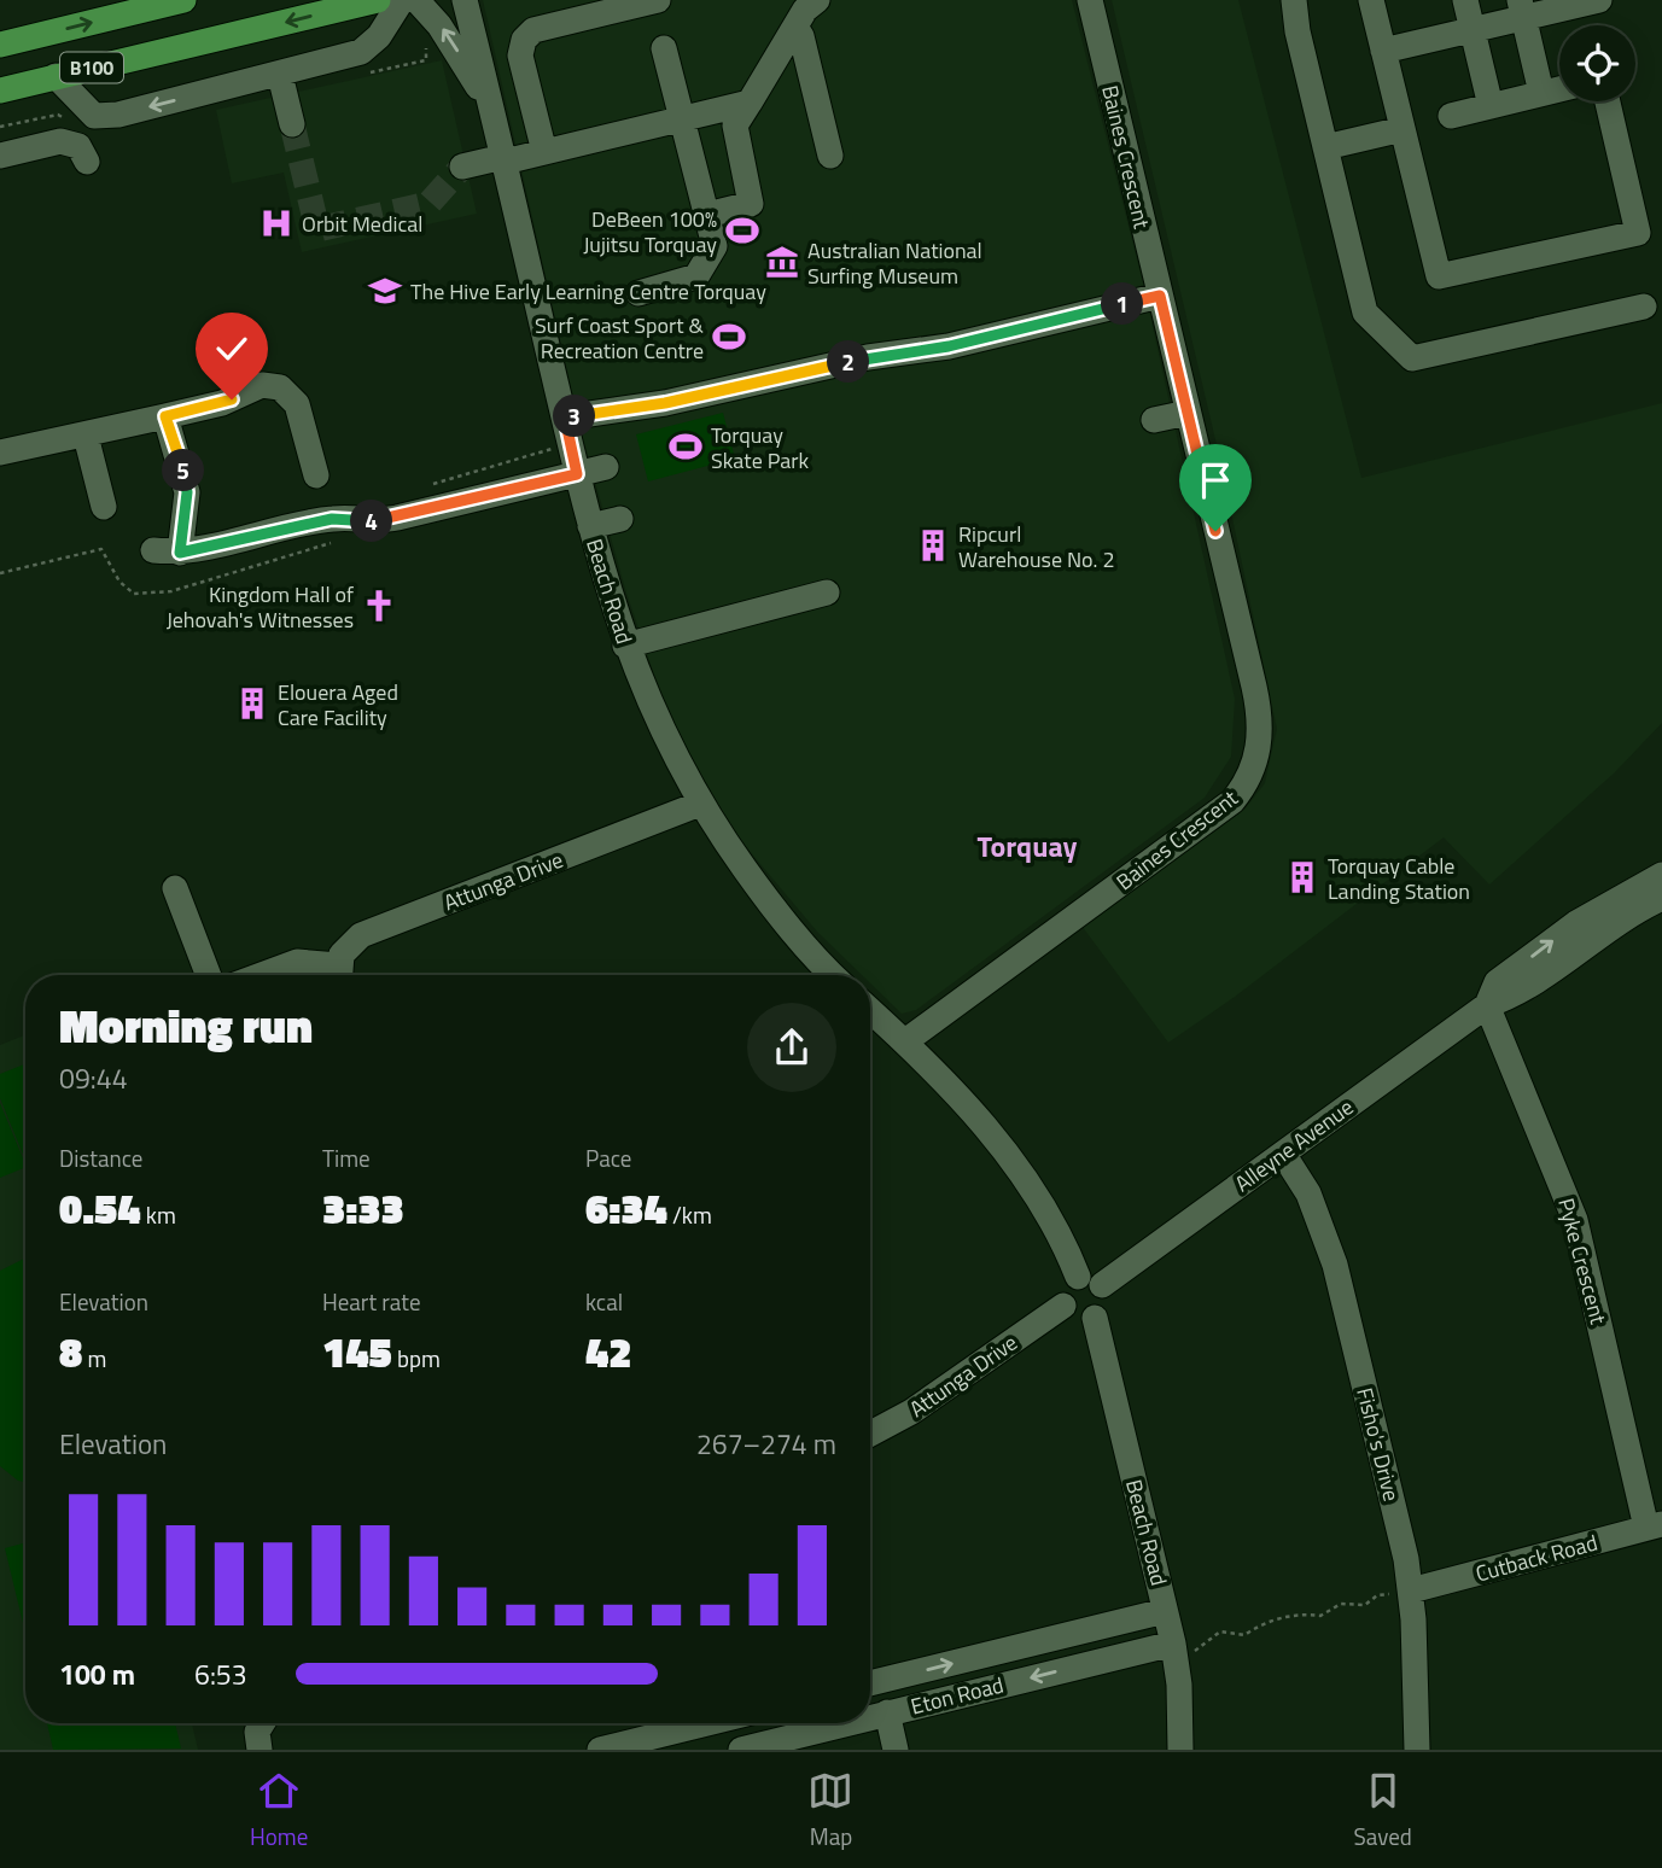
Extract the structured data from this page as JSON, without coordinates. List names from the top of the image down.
{
  "streets": {
    "main road": ["B100"],
    "street": [
      "Baines Crescent",
      "Beach Road",
      "Attunga Drive",
      "Alleyne Avenue",
      "Pyke Crescent",
      "Fisho's Drive",
      "Cutback Road",
      "Eton Road"
    ]
  },
  "crossings": [
    ["Beach Road", "Attunga Drive"],
    ["Beach Road", "Alleyne Avenue"],
    ["Beach Road", "Eton Road"],
    ["Attunga Drive", "Alleyne Avenue"],
    ["Alleyne Avenue", "Pyke Crescent"],
    ["Alleyne Avenue", "Fisho's Drive"],
    ["Pyke Crescent", "Cutback Road"],
    ["Fisho's Drive", "Cutback Road"]
  ],
  "districts": ["Torquay"],
  "places": {
    "hospital": ["Orbit Medical"],
    "sports": ["DeBeen 100% Jujitsu Torquay", "Surf Coast Sport & Recreation Centre", "Torquay Skate Park"],
    "museum": ["Australian National Surfing Museum"],
    "school or university": ["The Hive Early Learning Centre Torquay"],
    "building": ["Ripcurl Warehouse No. 2", "Elouera Aged Care Facility", "Torquay Cable Landing Station"],
    "church": ["Kingdom Hall of Jehovah's Witnesses"]
  },
  "page": {
    "pins": [
      "1",
      "2",
      "3",
      "5",
      "4"
    ],
    "heading": ["Morning run", "09:44"],
    "stats": [
      ["Distance", "0.54 km"],
      ["Time", "3:33"],
      ["Pace", "6:34 /km"],
      ["Elevation", "8 m"],
      ["Heart rate", "145 bpm"],
      ["kcal", "42"]
    ],
    "chart": ["Elevation", "267–274 m"],
    "list": [
      {
        "name": "100 m",
        "note": "6:53"
      }
    ],
    "tabs": ["Home", "Map", "Saved"]
  }
}
